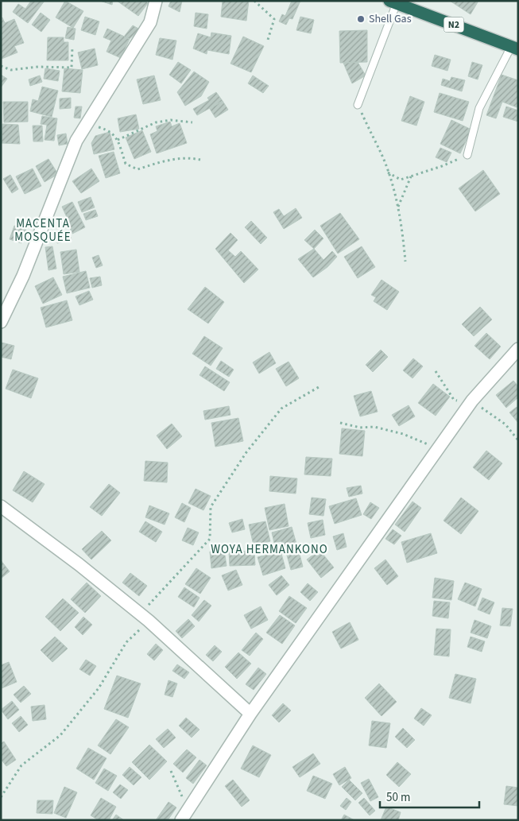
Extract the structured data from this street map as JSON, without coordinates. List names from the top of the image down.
{
  "streets": {
    "highway": ["N2"]
  },
  "districts": ["MACENTA MOSQUÉE", "WOYA HERMANKONO"],
  "places": ["Shell Gas"],
  "scale_bar": "50 m"
}
